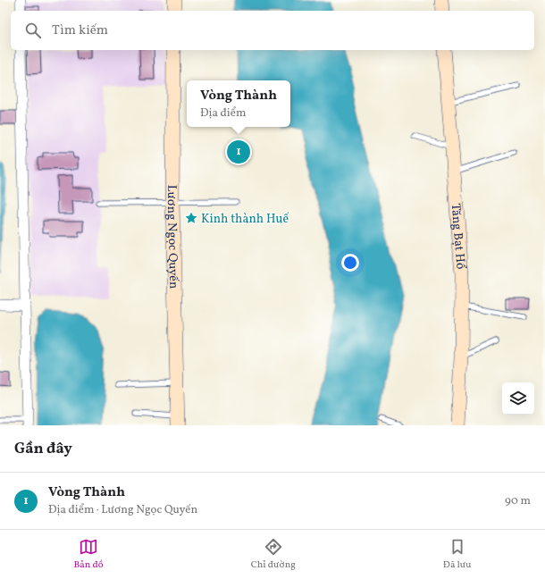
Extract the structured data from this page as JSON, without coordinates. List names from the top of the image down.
{
  "streets": {
    "main road": ["Lương Ngọc Quyến", "Tăng Bạt Hổ"]
  },
  "places": {
    "place": ["Kinh thành Huế"]
  },
  "page": {
    "search": "Tìm kiếm",
    "popup": ["Vòng Thành", "Địa điểm"],
    "pins": "1",
    "heading": "Gần đây",
    "list": [
      {
        "mark": "1",
        "name": "Vòng Thành",
        "note": "Địa điểm · Lương Ngọc Quyến",
        "value": "90 m"
      }
    ],
    "nav": ["Bản đồ", "Chỉ đường", "Đã lưu"]
  }
}
